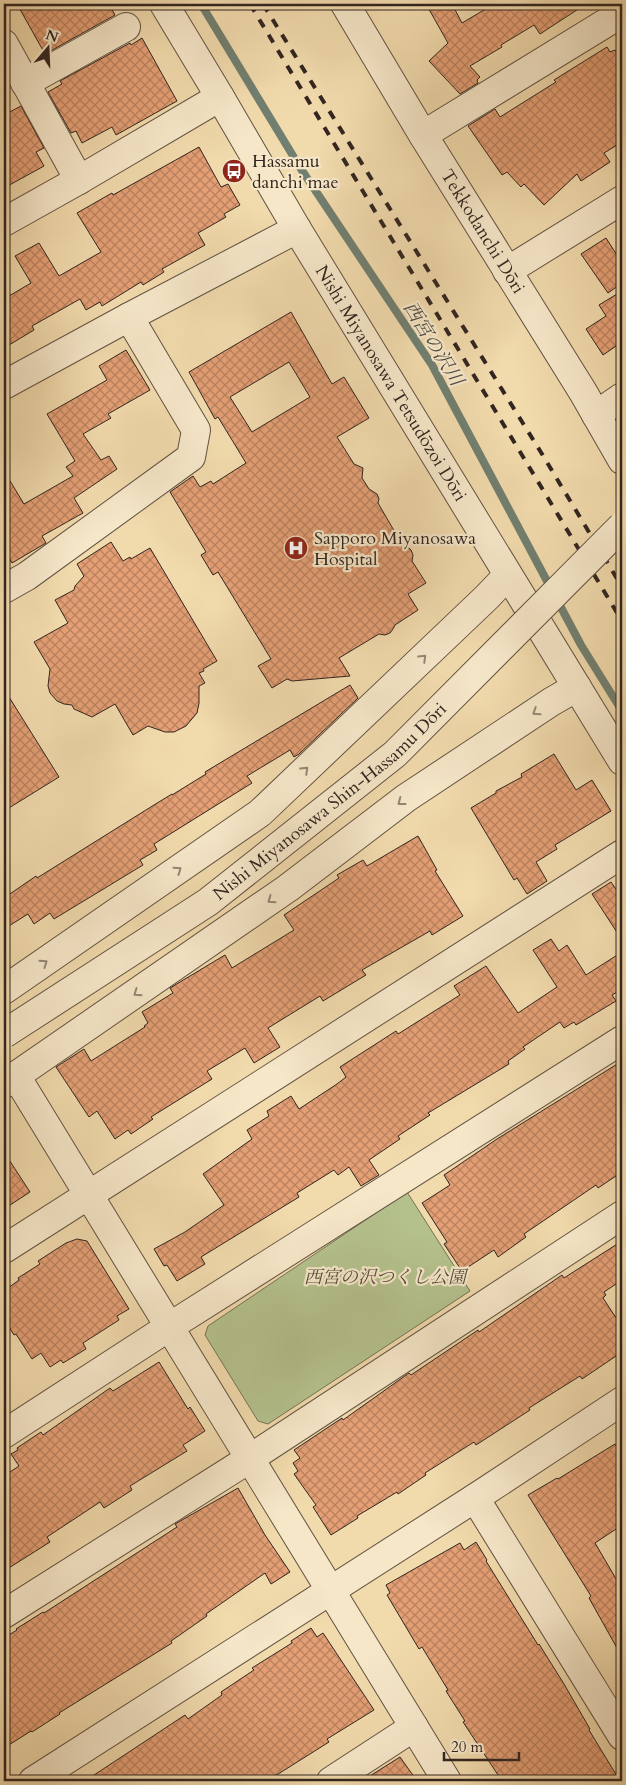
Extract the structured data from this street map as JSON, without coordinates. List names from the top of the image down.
{
  "streets": {
    "street": ["Tekkodanchi Dōri", "Nishi Miyanosawa Tetsudōzoi Dōri", "Nishi Miyanosawa Shin-Hassamu Dōri"]
  },
  "water": ["西宮の沢川"],
  "parks": ["西宮の沢つくし公園"],
  "places": {
    "bus stop": ["Hassamu danchi mae"],
    "hospital": ["Sapporo Miyanosawa Hospital"]
  },
  "scale_bar": "20 m",
  "north": "top"
}
